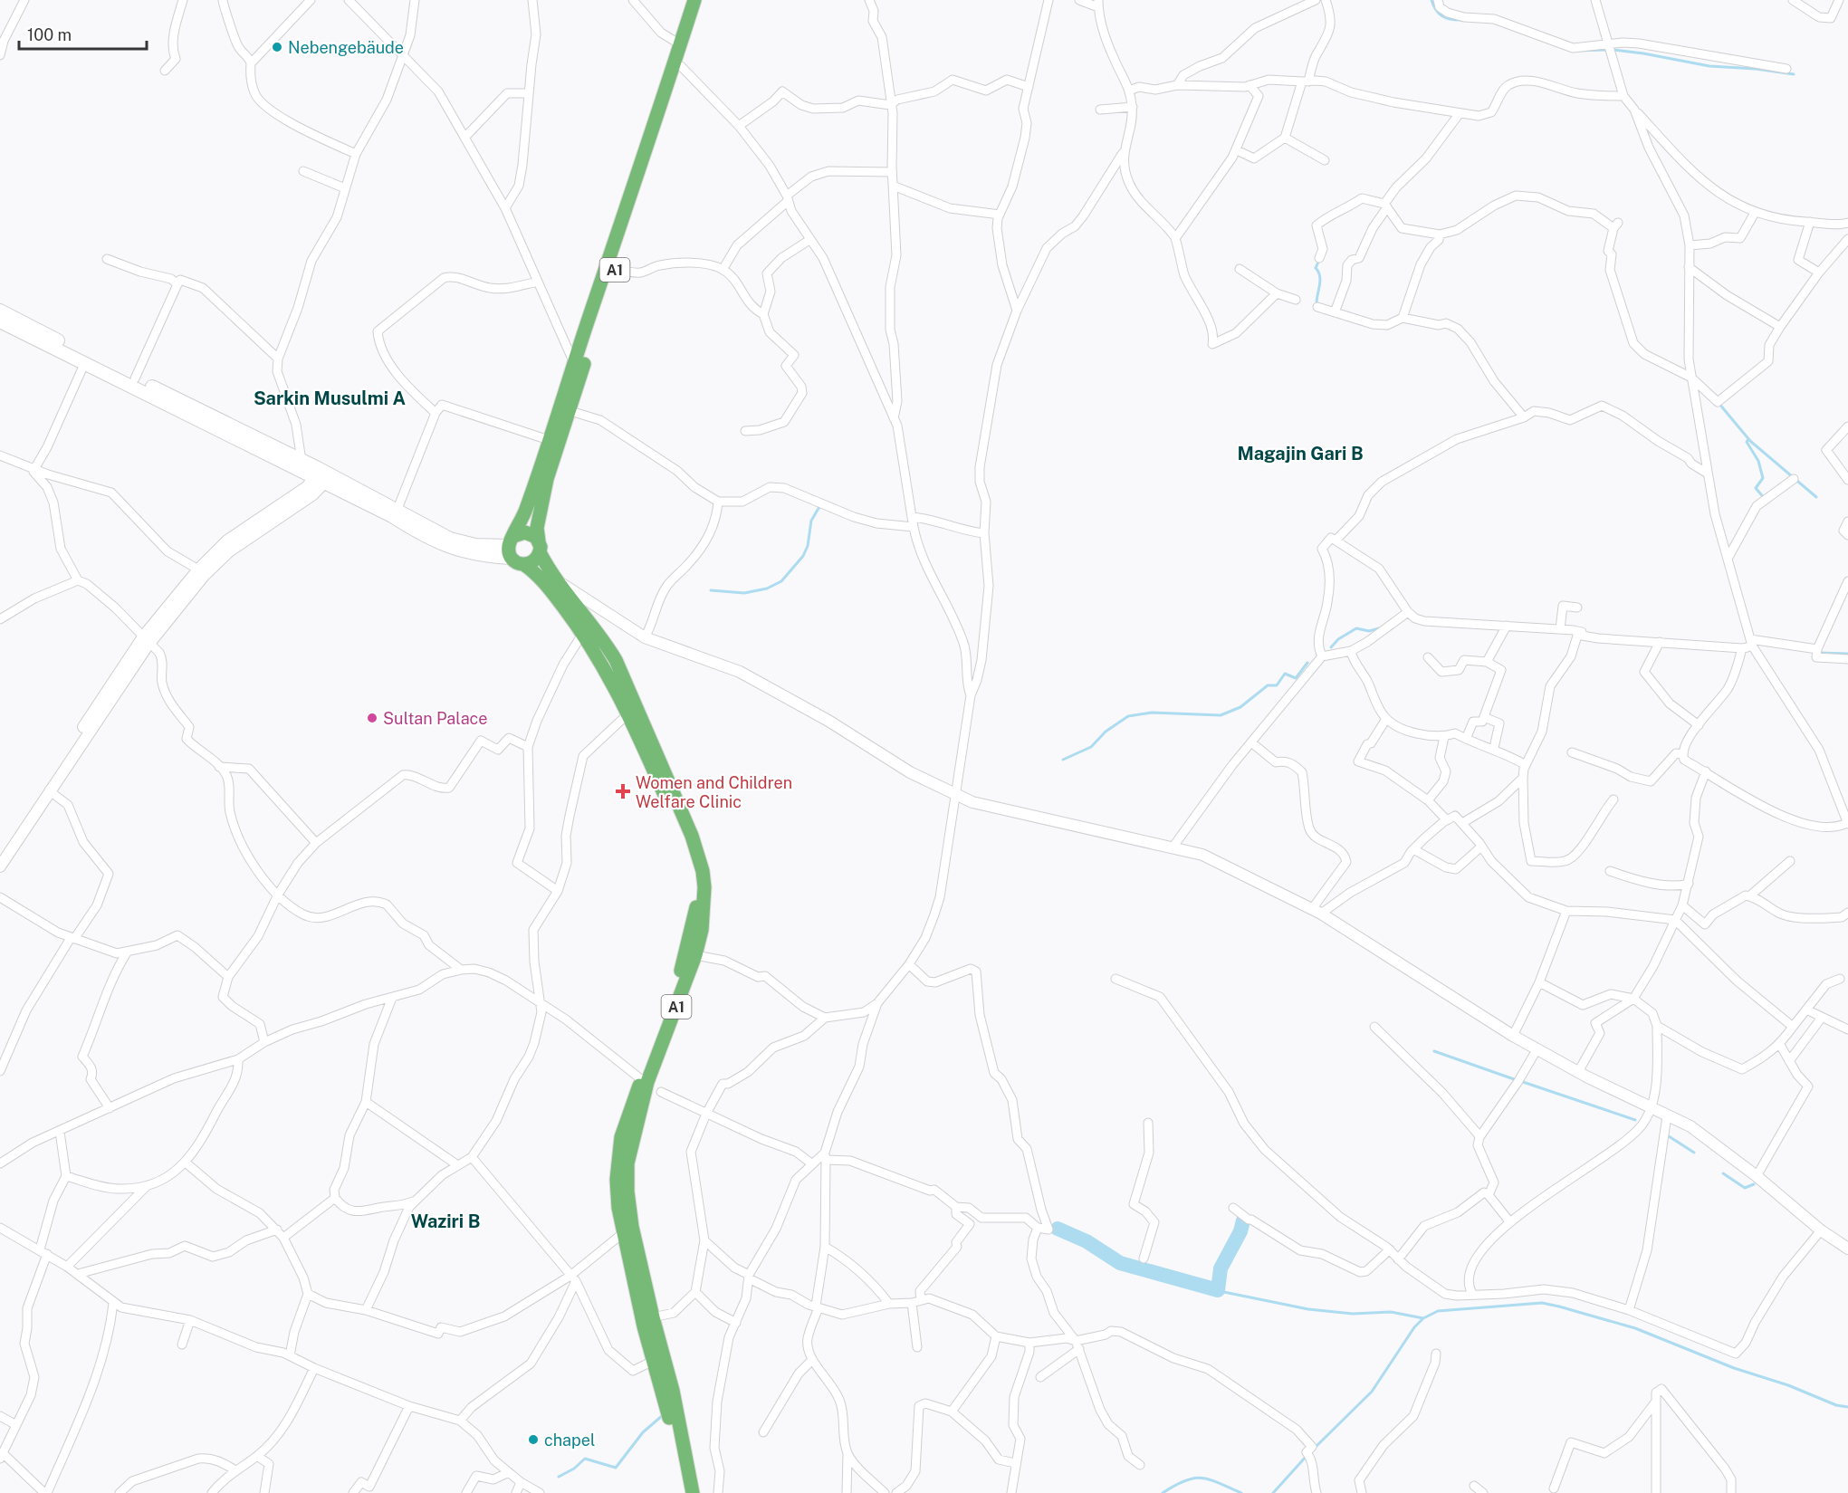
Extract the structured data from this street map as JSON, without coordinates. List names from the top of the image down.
{
  "streets": {
    "highway": ["A1"]
  },
  "districts": ["Sarkin Musulmi A", "Magajin Gari B", "Waziri B"],
  "places": {
    "other": ["Nebengebäude", "Sultan Palace", "chapel"],
    "health": ["Women and Children Welfare Clinic"]
  },
  "scale_bar": "100 m"
}
